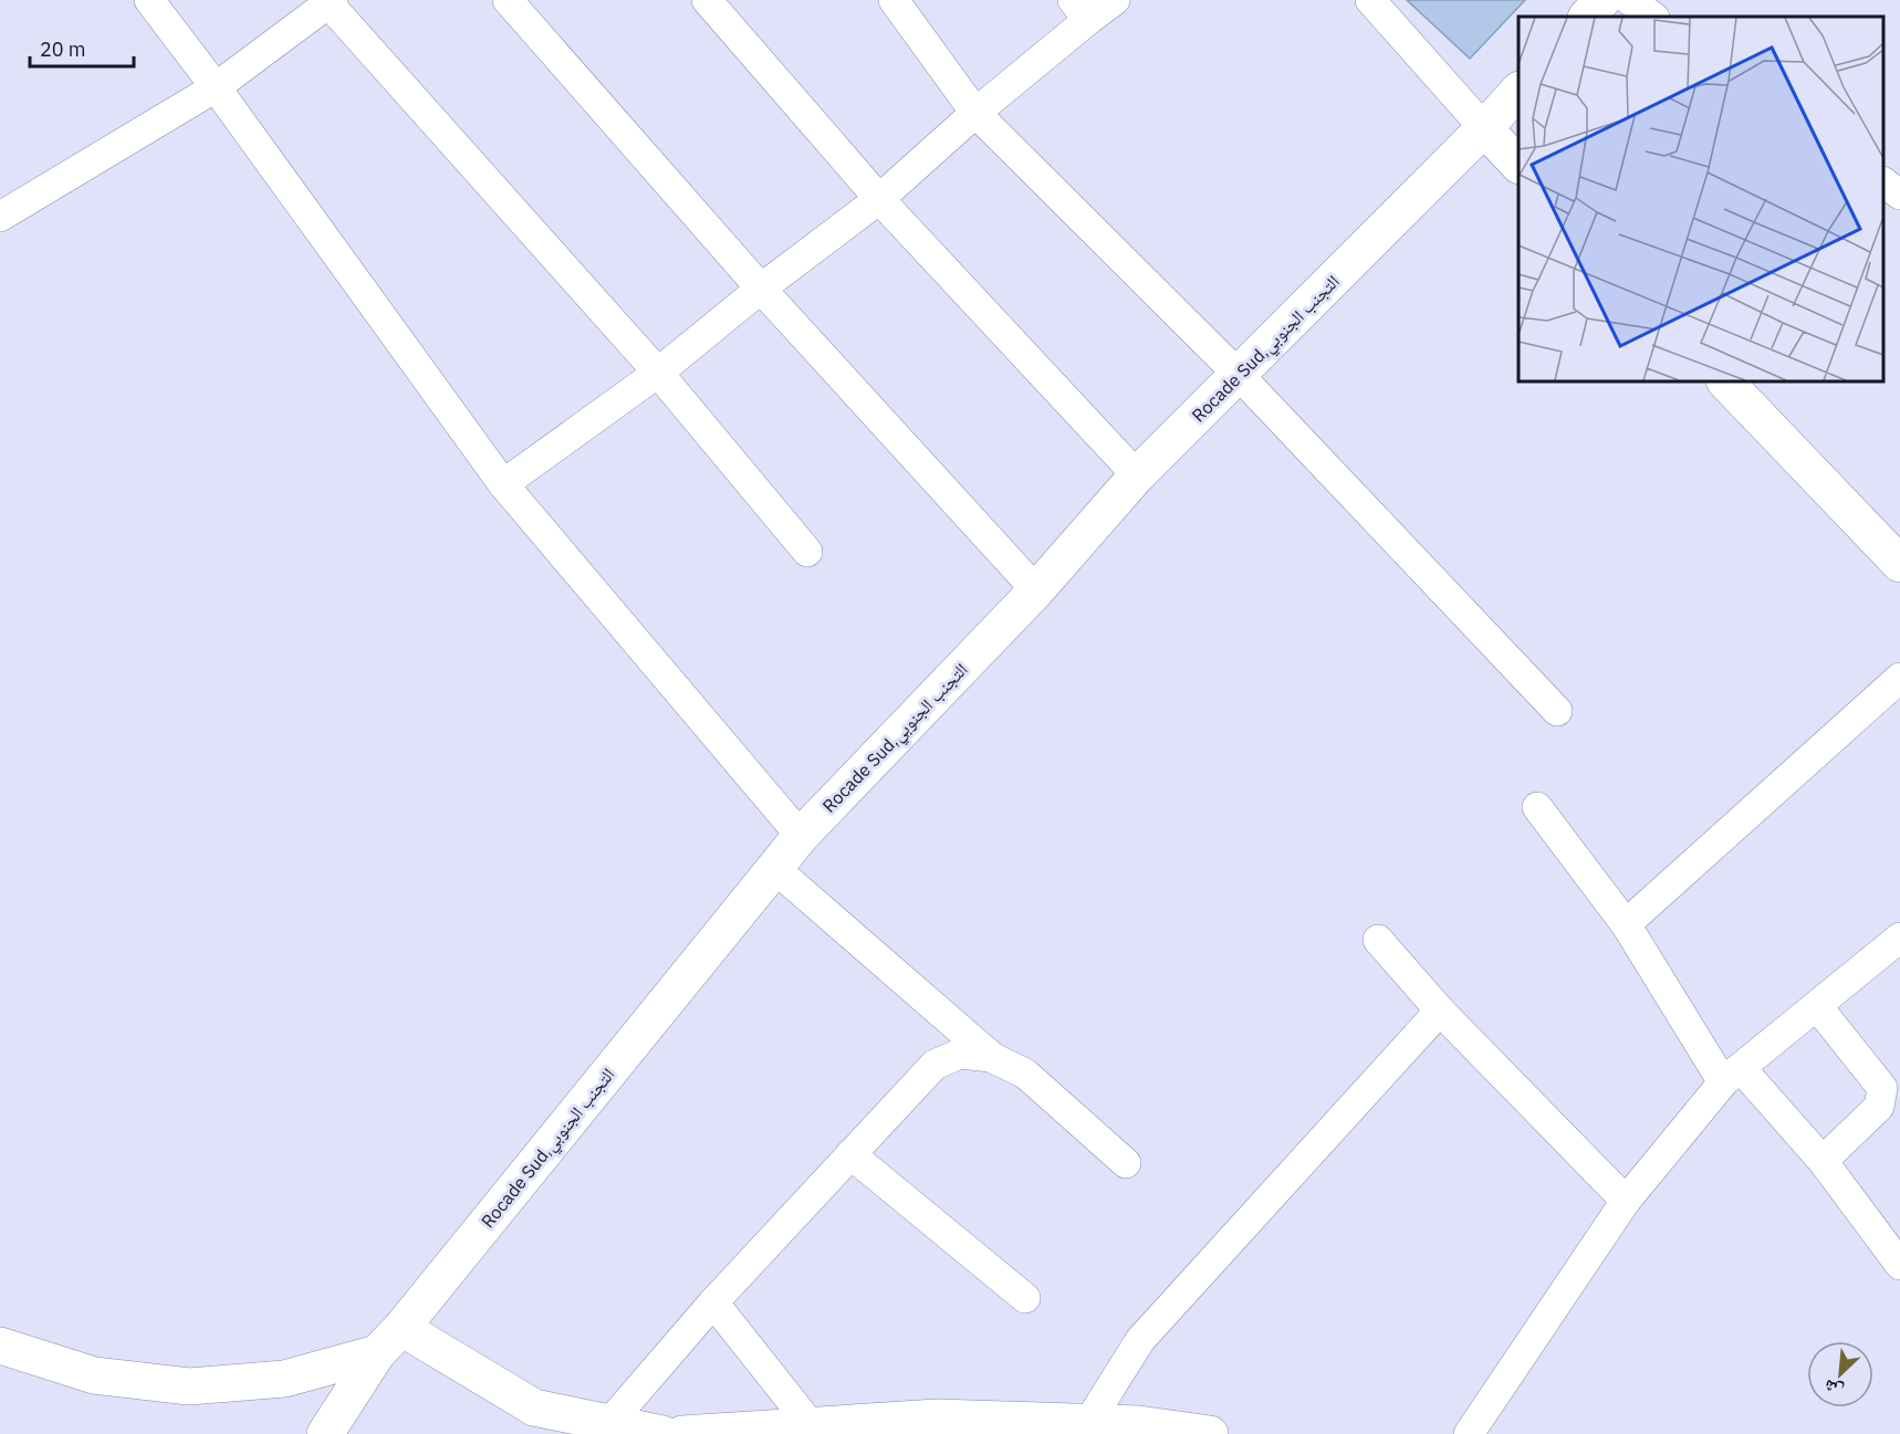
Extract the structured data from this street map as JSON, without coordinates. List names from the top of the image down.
{
  "streets": {
    "main road": ["Rocade Sud,التجنب الجنوبي"]
  },
  "scale_bar": "20 m",
  "north": "bottom left"
}
